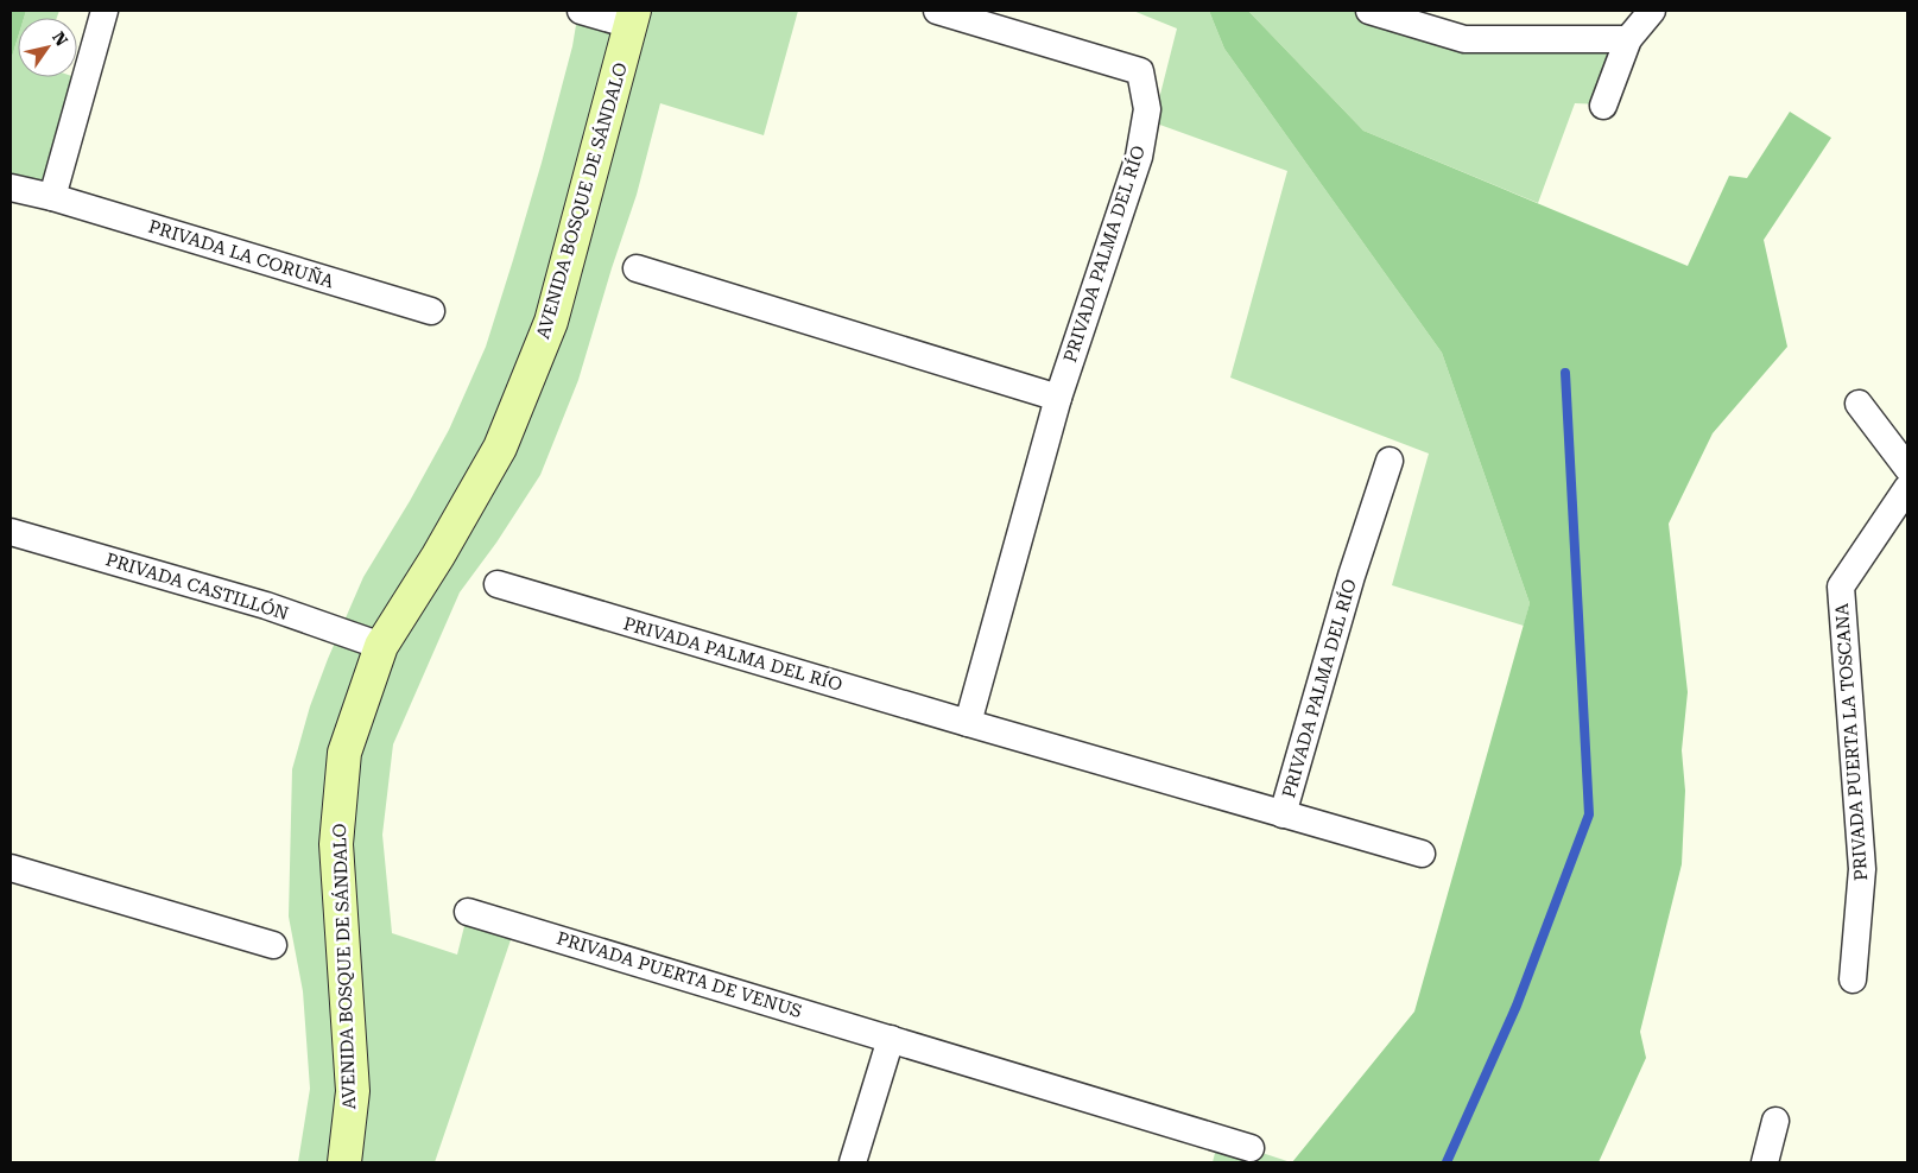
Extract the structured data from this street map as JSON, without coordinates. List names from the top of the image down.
{
  "streets": {
    "street": [
      "AVENIDA BOSQUE DE SÁNDALO",
      "PRIVADA LA CORUÑA",
      "PRIVADA PALMA DEL RÍO",
      "PRIVADA CASTILLÓN",
      "PRIVADA PUERTA LA TOSCANA",
      "PRIVADA PUERTA DE VENUS"
    ]
  },
  "crossings": [
    ["AVENIDA BOSQUE DE SÁNDALO", "PRIVADA CASTILLÓN"]
  ],
  "north": "top right"
}
